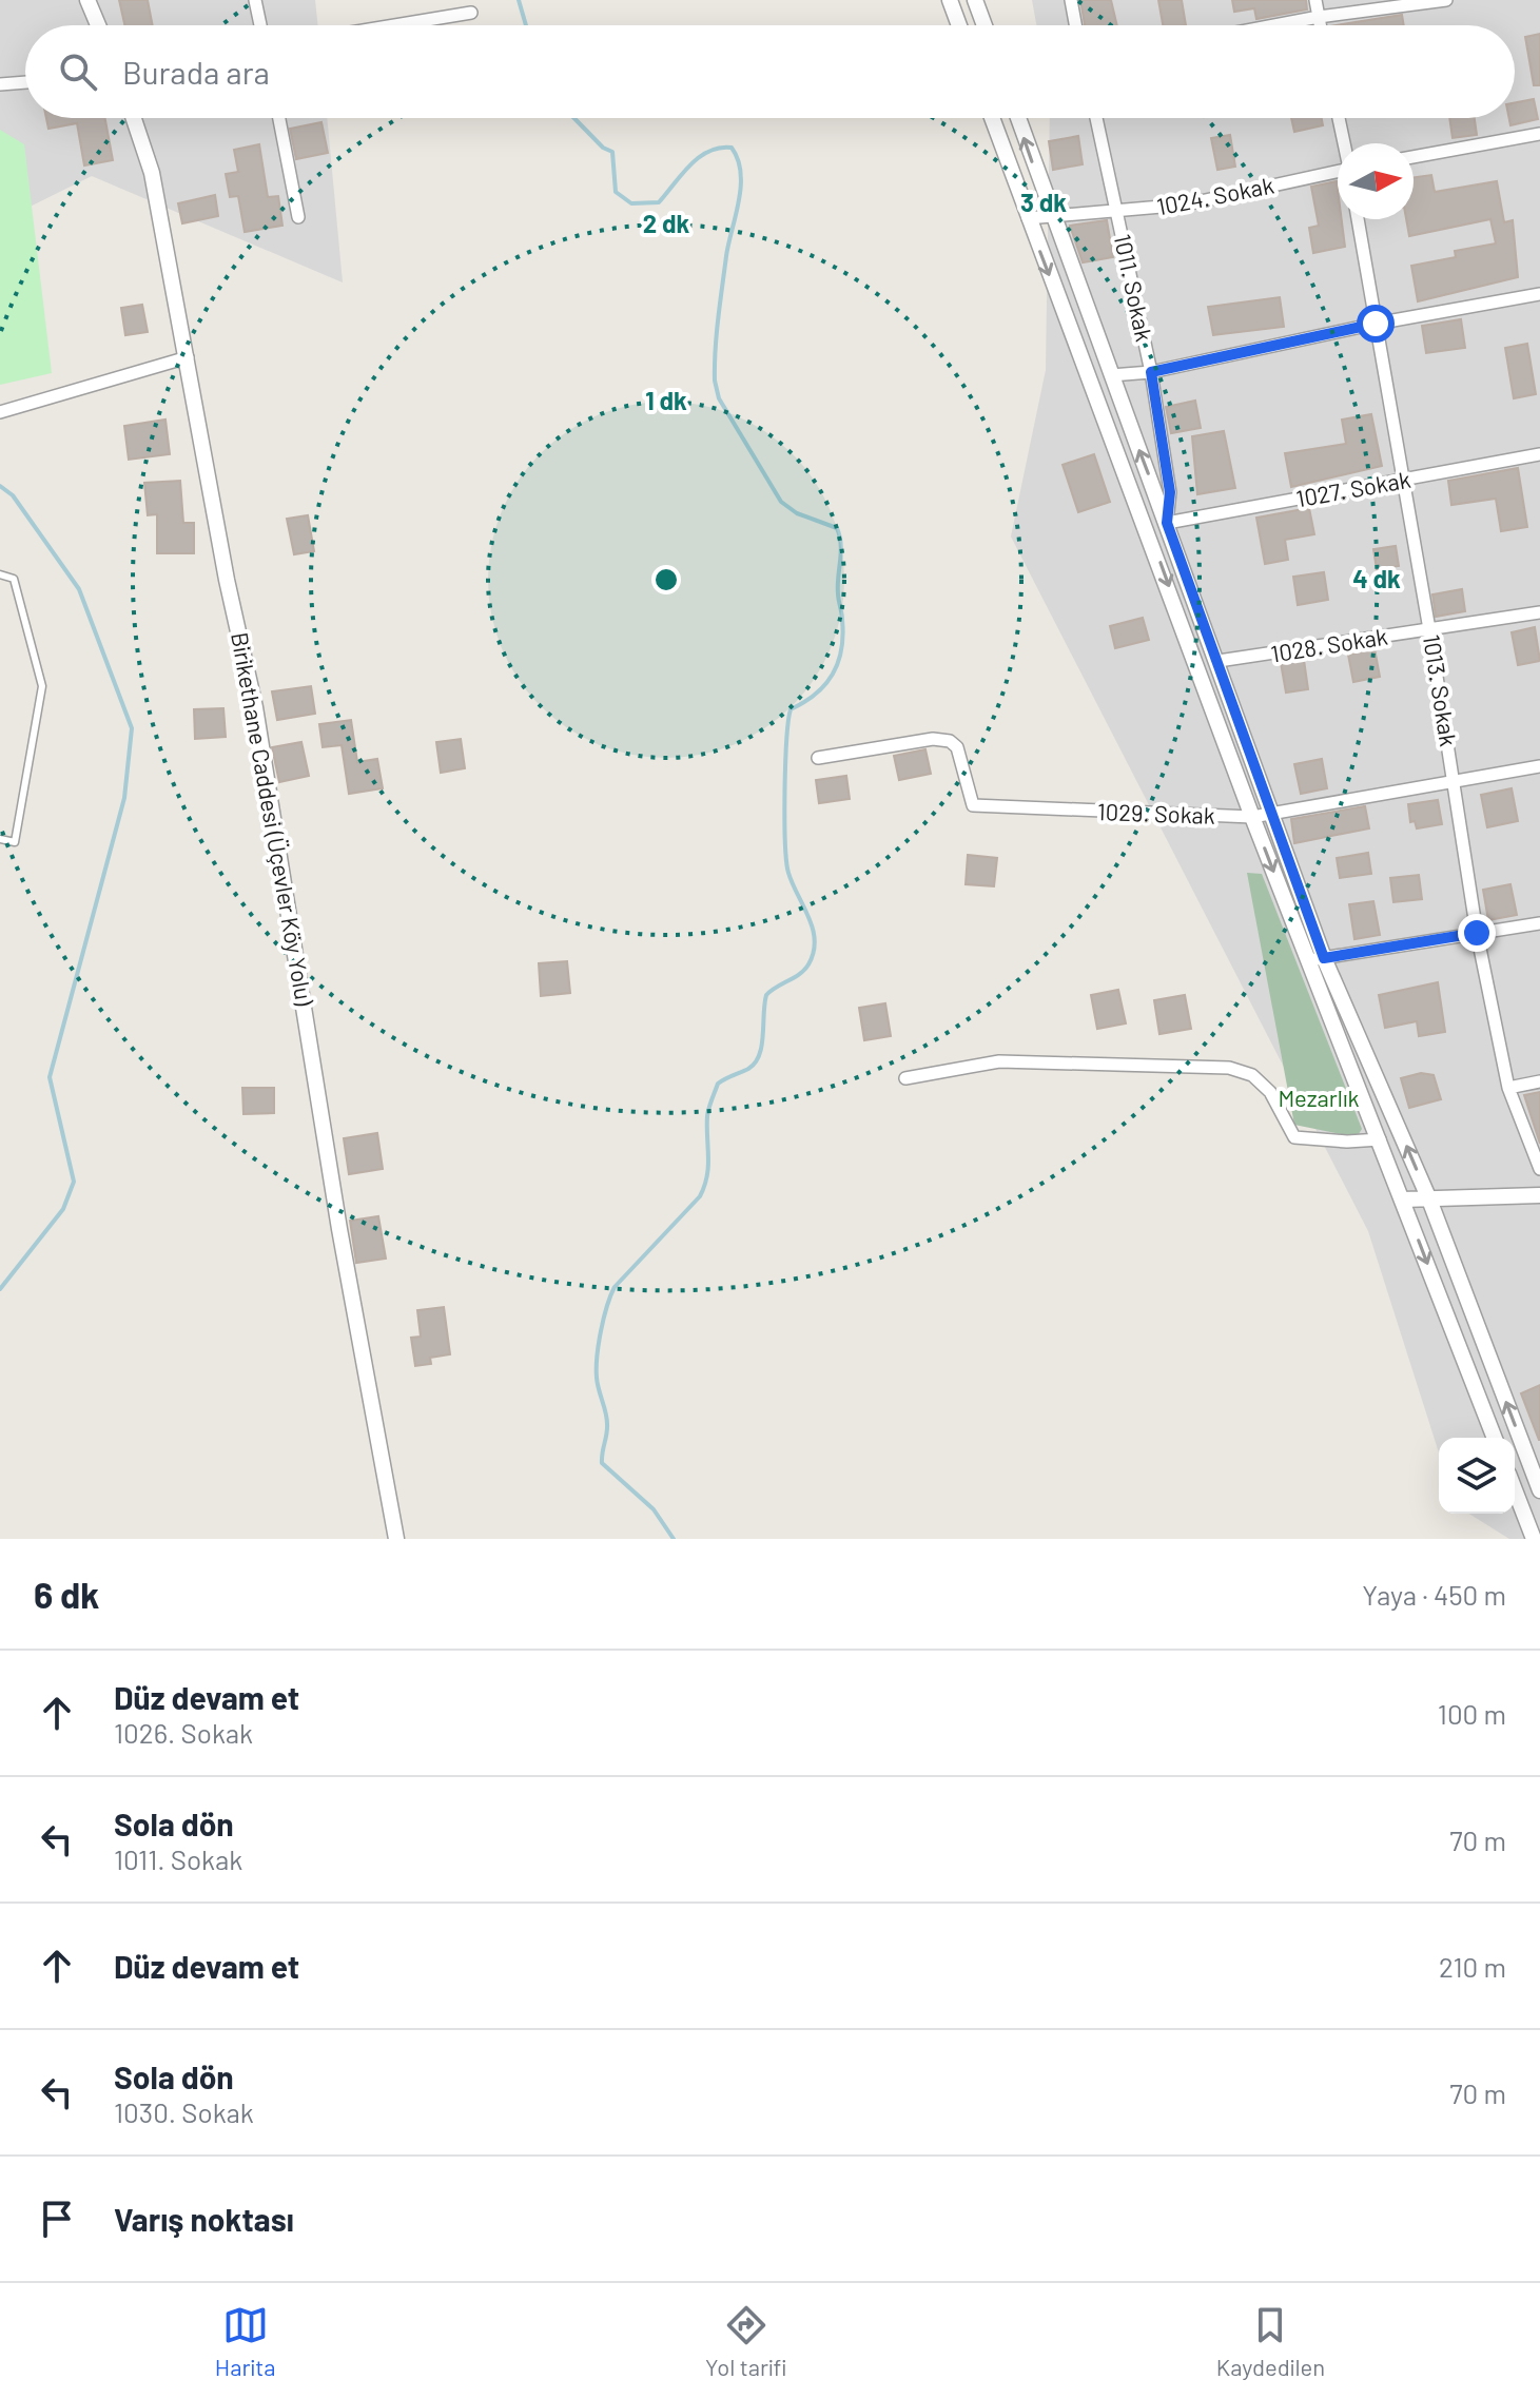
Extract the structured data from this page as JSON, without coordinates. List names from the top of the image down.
{
  "streets": {
    "street": [
      "1024. Sokak",
      "1011. Sokak",
      "1027. Sokak",
      "1028. Sokak",
      "1013. Sokak",
      "1029. Sokak",
      "Birikethane Caddesi (Üçevler Köy Yolu)"
    ]
  },
  "crossings": [
    ["1024. Sokak", "1011. Sokak"],
    ["1011. Sokak", "1027. Sokak"],
    ["1027. Sokak", "1013. Sokak"],
    ["1028. Sokak", "1013. Sokak"],
    ["1013. Sokak", "1029. Sokak"]
  ],
  "parks": ["Mezarlık"],
  "north": "right",
  "page": {
    "search": "Burada ara",
    "heading": ["6 dk", "Yaya · 450 m"],
    "list": [
      ["Düz devam et", "1026. Sokak", "100 m"],
      ["Sola dön", "1011. Sokak", "70 m"],
      ["Düz devam et", "210 m"],
      ["Sola dön", "1030. Sokak", "70 m"],
      "Varış noktası"
    ],
    "nav": ["Harita", "Yol tarifi", "Kaydedilen"]
  },
  "rings": [
    "3 dk",
    "2 dk",
    "1 dk",
    "4 dk"
  ]
}
